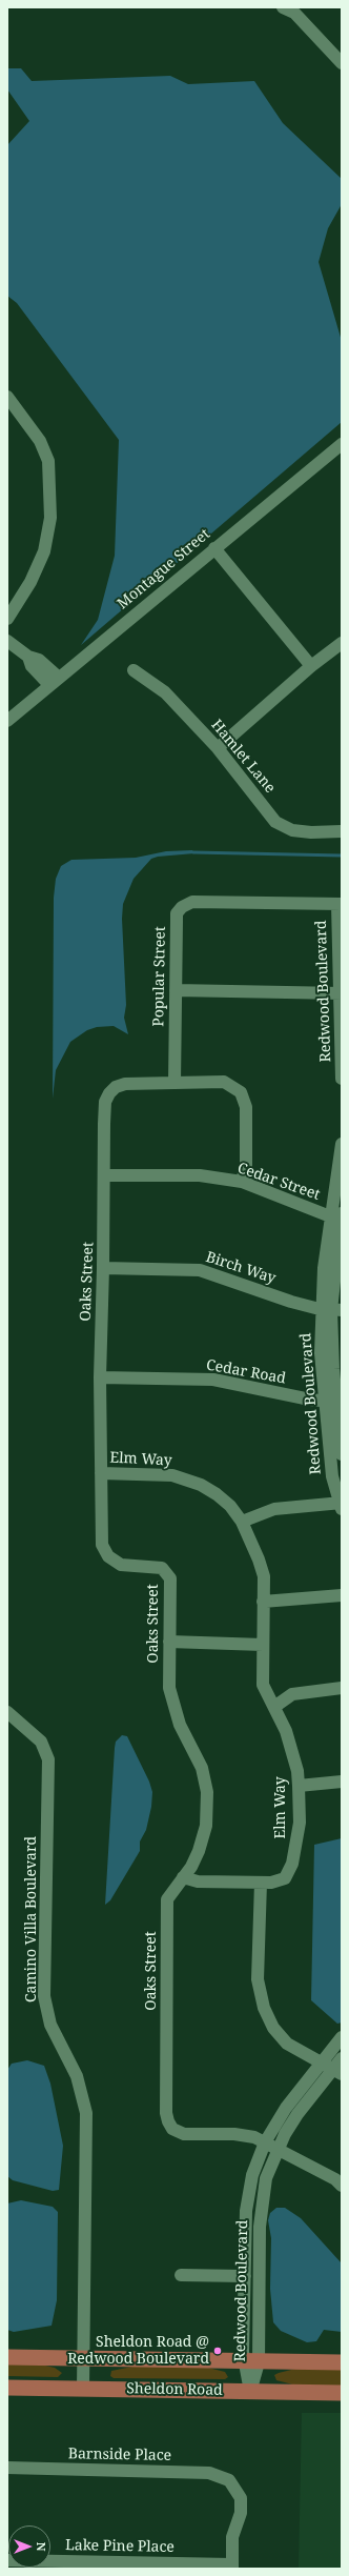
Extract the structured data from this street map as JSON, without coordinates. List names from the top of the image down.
{
  "streets": {
    "main road": ["Sheldon Road"],
    "street": [
      "Montague Street",
      "Hamlet Lane",
      "Popular Street",
      "Redwood Boulevard",
      "Cedar Street",
      "Birch Way",
      "Oaks Street",
      "Cedar Road",
      "Elm Way",
      "Camino Villa Boulevard",
      "Barnside Place",
      "Lake Pine Place"
    ]
  },
  "crossings": [
    ["Popular Street", "Redwood Boulevard"],
    ["Popular Street", "Oaks Street"],
    ["Redwood Boulevard", "Cedar Street"],
    ["Redwood Boulevard", "Birch Way"],
    ["Redwood Boulevard", "Oaks Street"],
    ["Redwood Boulevard", "Cedar Road"],
    ["Redwood Boulevard", "Sheldon Road"],
    ["Cedar Street", "Oaks Street"],
    ["Birch Way", "Oaks Street"],
    ["Oaks Street", "Cedar Road"],
    ["Oaks Street", "Elm Way"],
    ["Camino Villa Boulevard", "Sheldon Road"],
    ["Barnside Place", "Lake Pine Place"]
  ],
  "places": ["Sheldon Road @ Redwood Boulevard"],
  "north": "right"
}
